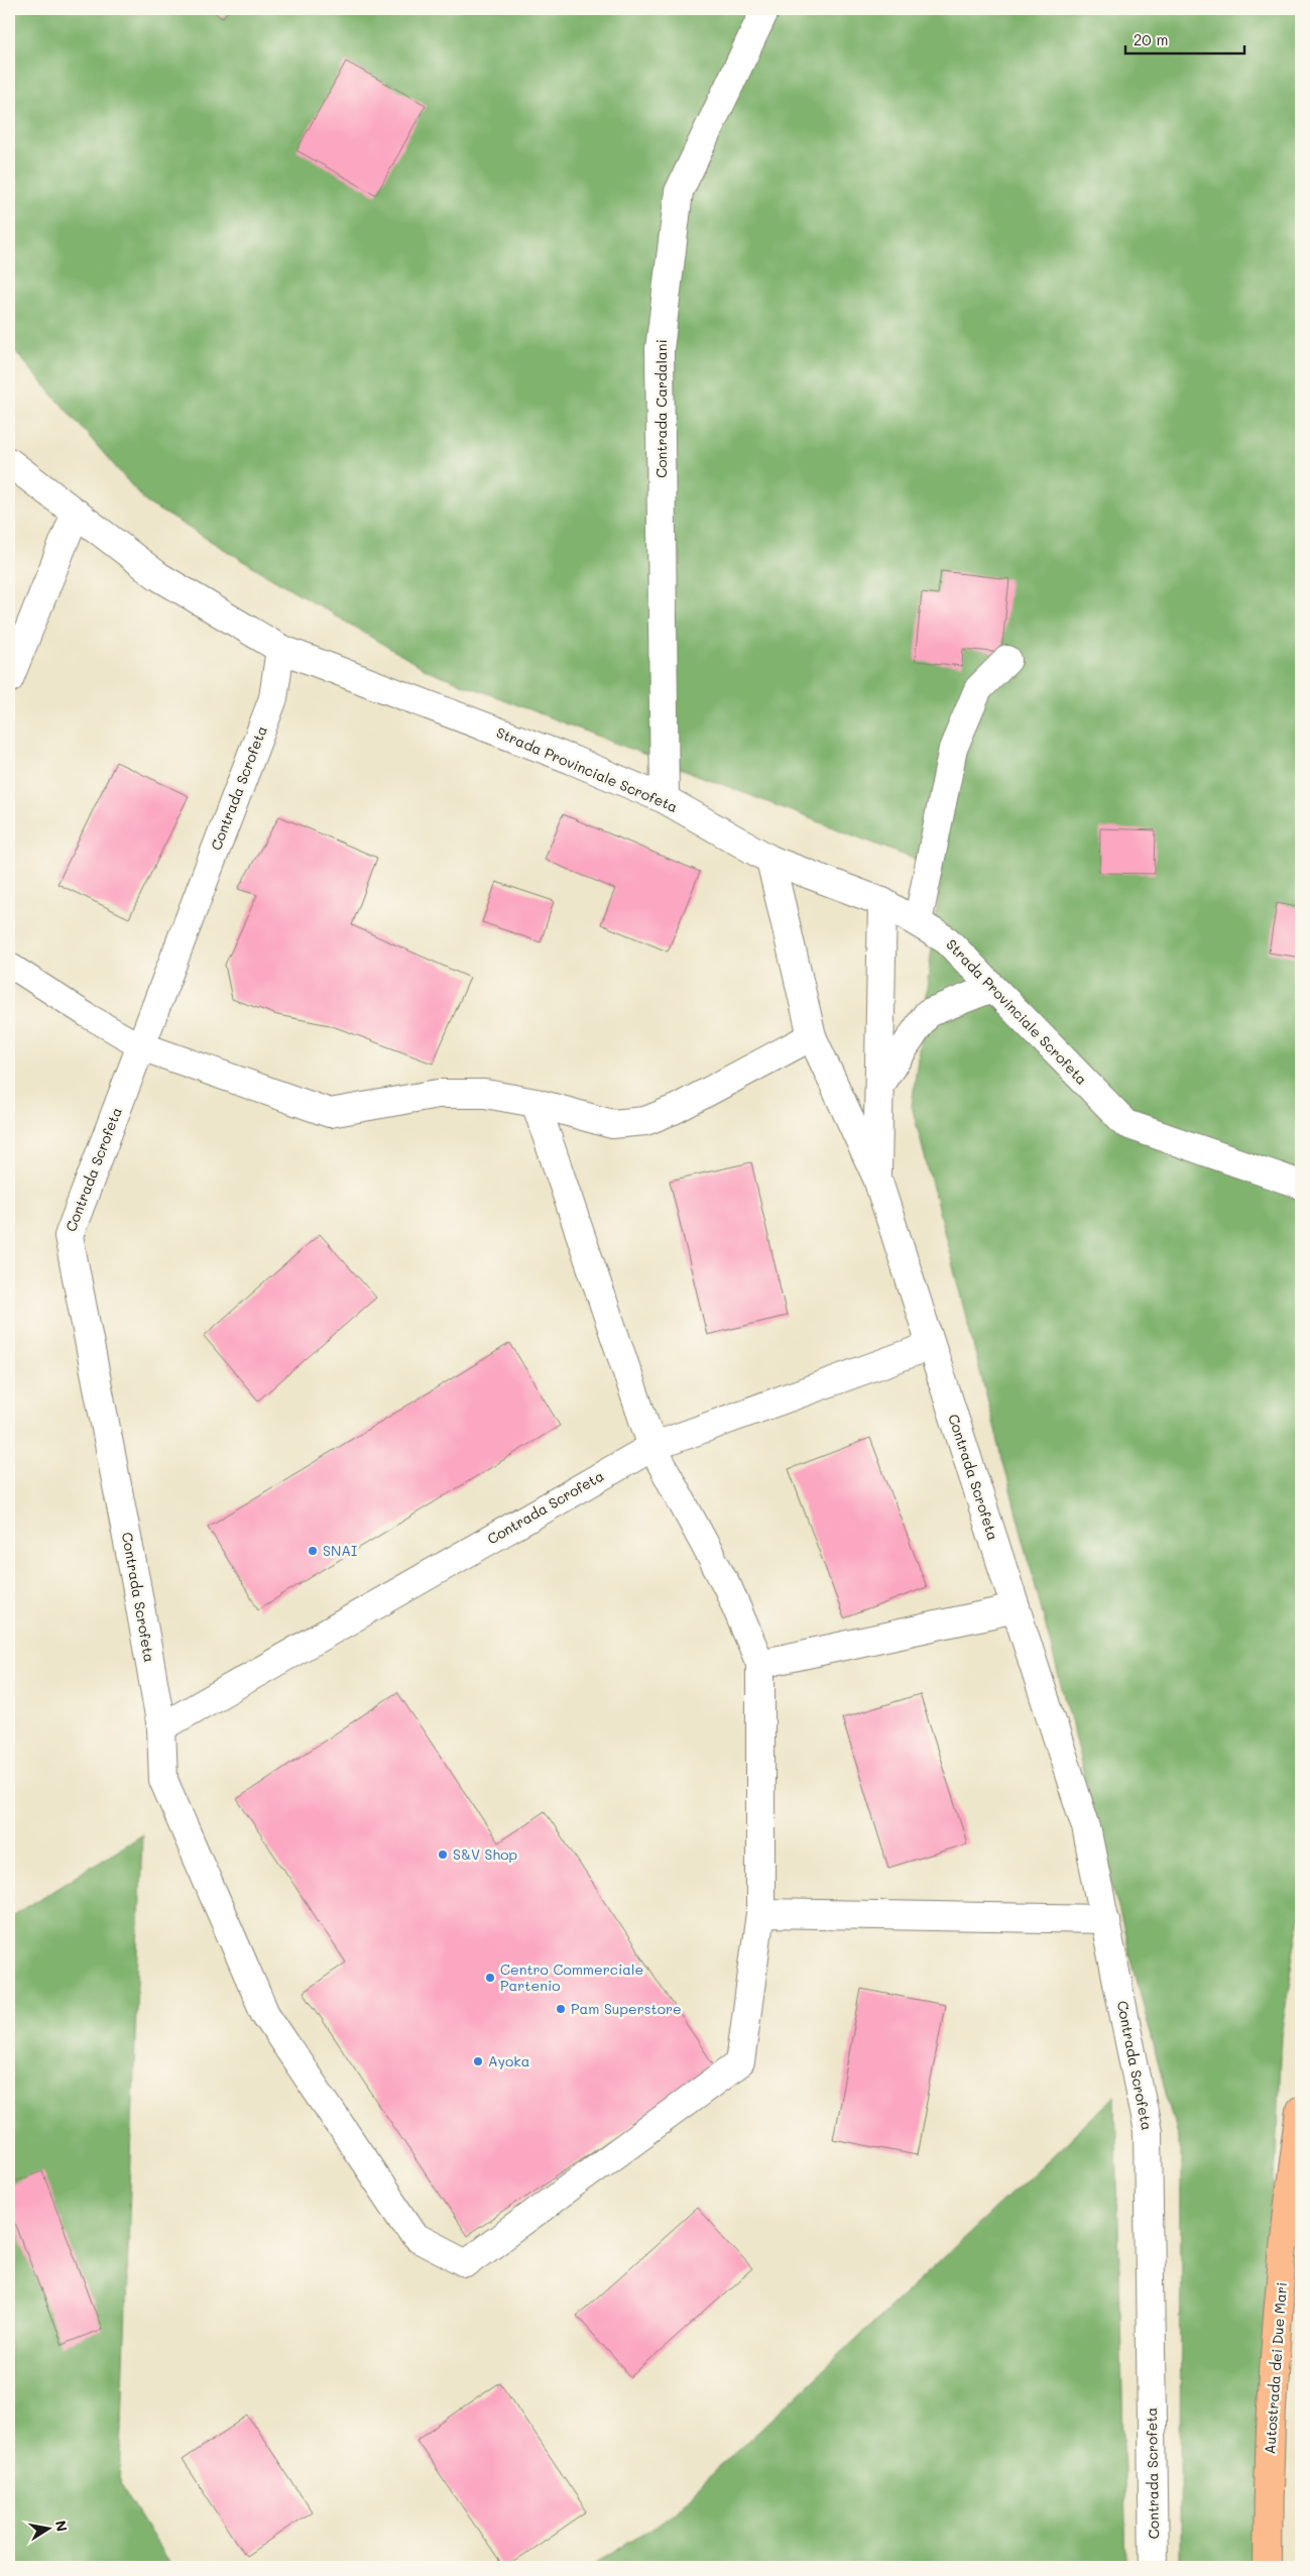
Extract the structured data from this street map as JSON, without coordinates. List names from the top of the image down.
{
  "streets": {
    "highway": ["Autostrada dei Due Mari"],
    "street": ["Contrada Cardalani", "Strada Provinciale Scrofeta", "Contrada Scrofeta"]
  },
  "crossings": [
    ["Contrada Cardalani", "Strada Provinciale Scrofeta"],
    ["Strada Provinciale Scrofeta", "Contrada Scrofeta"]
  ],
  "places": [
    "SNAI",
    "S&V Shop",
    "Centro Commerciale Partenio",
    "Pam Superstore",
    "Ayoka"
  ],
  "scale_bar": "20 m",
  "north": "right"
}
